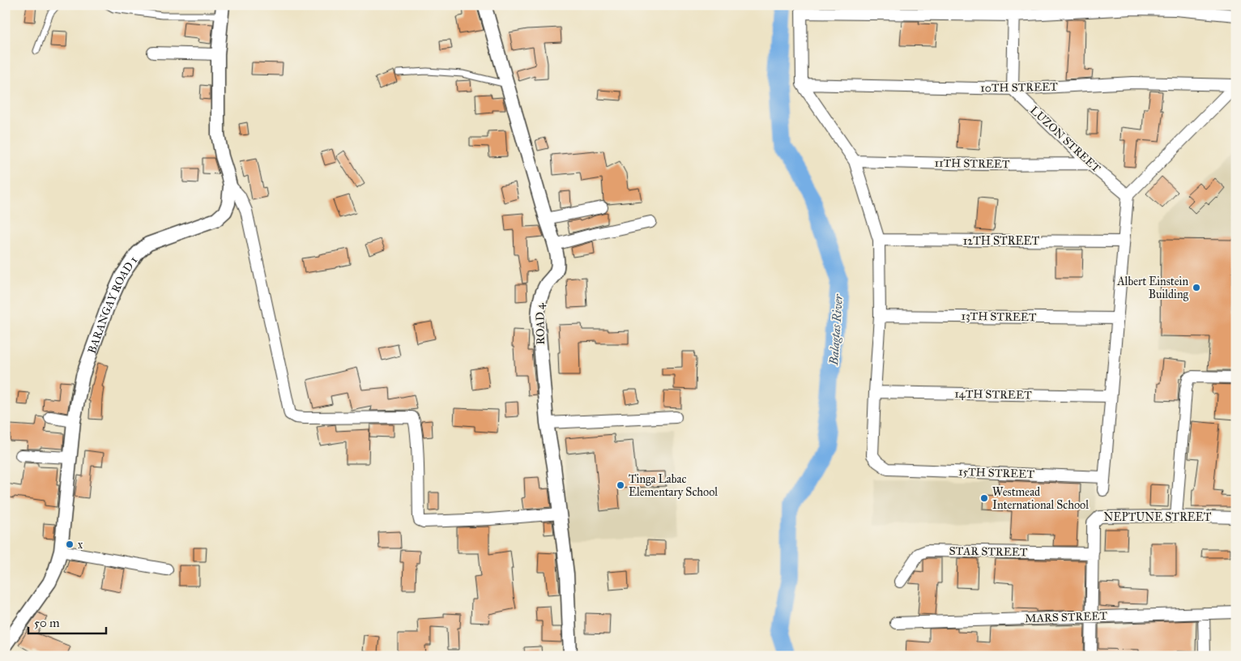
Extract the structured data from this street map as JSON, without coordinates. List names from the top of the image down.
{
  "streets": {
    "street": [
      "10TH STREET",
      "LUZON STREET",
      "11TH STREET",
      "12TH STREET",
      "BARANGAY ROAD 1",
      "13TH STREET",
      "ROAD 4",
      "14TH STREET",
      "15TH STREET",
      "NEPTUNE STREET",
      "STAR STREET",
      "MARS STREET"
    ]
  },
  "crossings": [
    ["10TH STREET", "LUZON STREET"],
    ["LUZON STREET", "11TH STREET"],
    ["14TH STREET", "15TH STREET"],
    ["NEPTUNE STREET", "STAR STREET"],
    ["NEPTUNE STREET", "MARS STREET"]
  ],
  "water": ["Balagtas River"],
  "places": [
    "Albert Einstein Building",
    "Tinga Labac Elementary School",
    "Westmead International School",
    "x"
  ],
  "scale_bar": "50 m"
}
